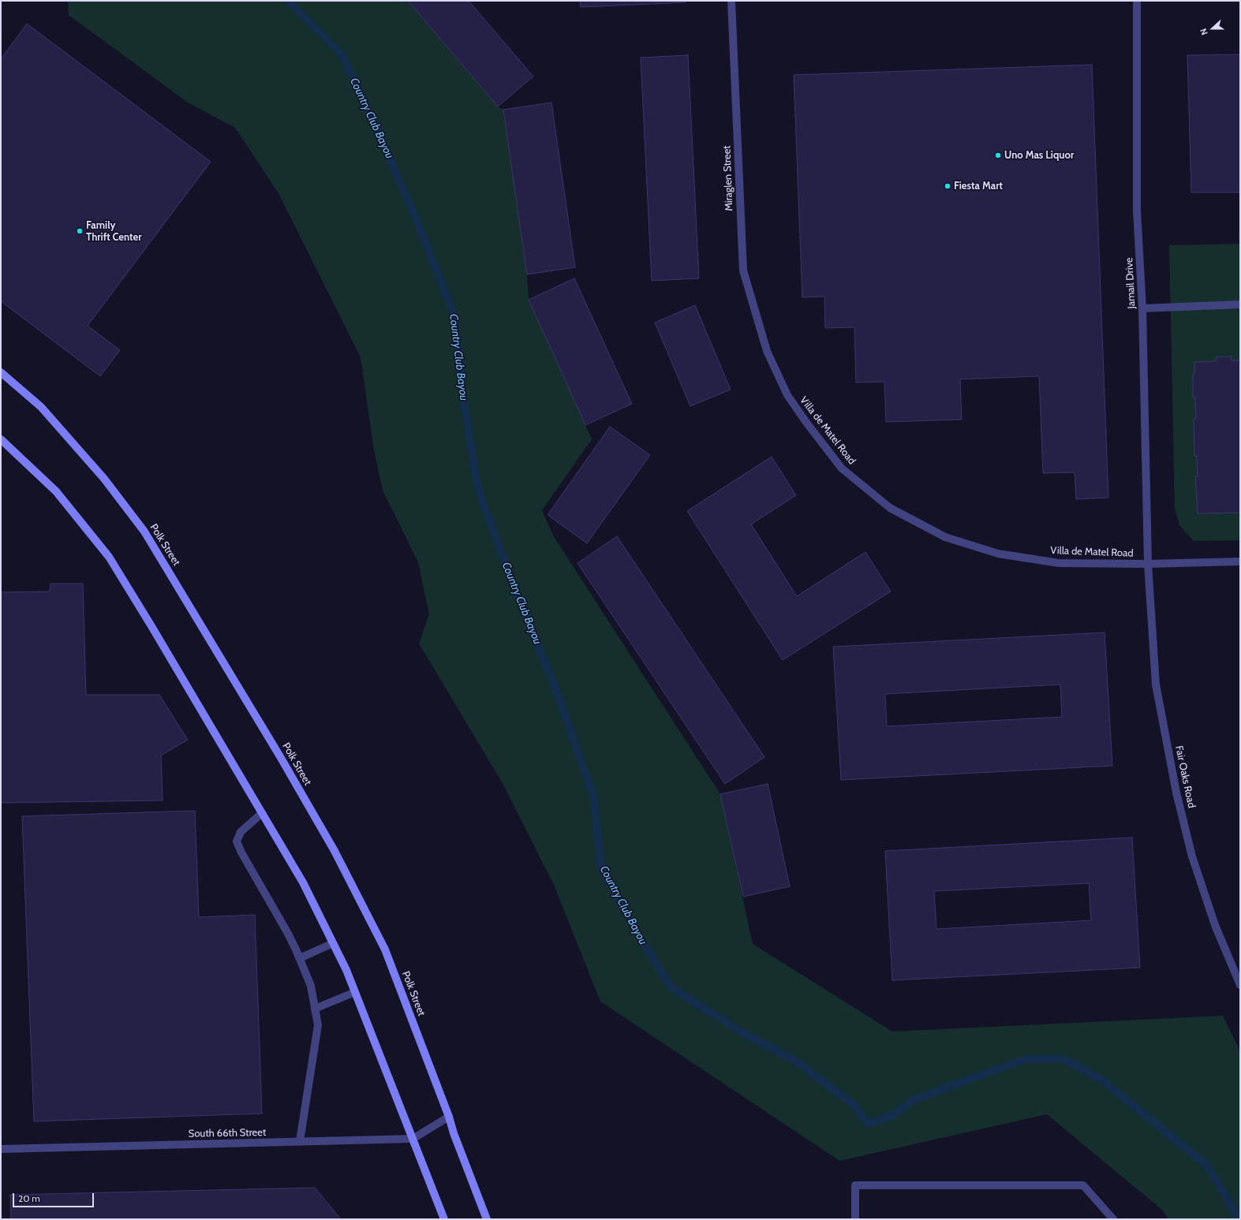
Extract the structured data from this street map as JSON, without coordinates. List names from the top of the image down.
{
  "streets": {
    "main road": ["Polk Street"],
    "street": [
      "Miraglen Street",
      "Jamail Drive",
      "Villa de Matel Road",
      "Fair Oaks Road",
      "South 66th Street"
    ]
  },
  "crossings": [
    ["Miraglen Street", "Villa de Matel Road"],
    ["Jamail Drive", "Villa de Matel Road"],
    ["Jamail Drive", "Fair Oaks Road"],
    ["Villa de Matel Road", "Fair Oaks Road"]
  ],
  "water": ["Country Club Bayou"],
  "places": ["Uno Mas Liquor", "Fiesta Mart", "Family Thrift Center"],
  "scale_bar": "20 m",
  "north": "left"
}
